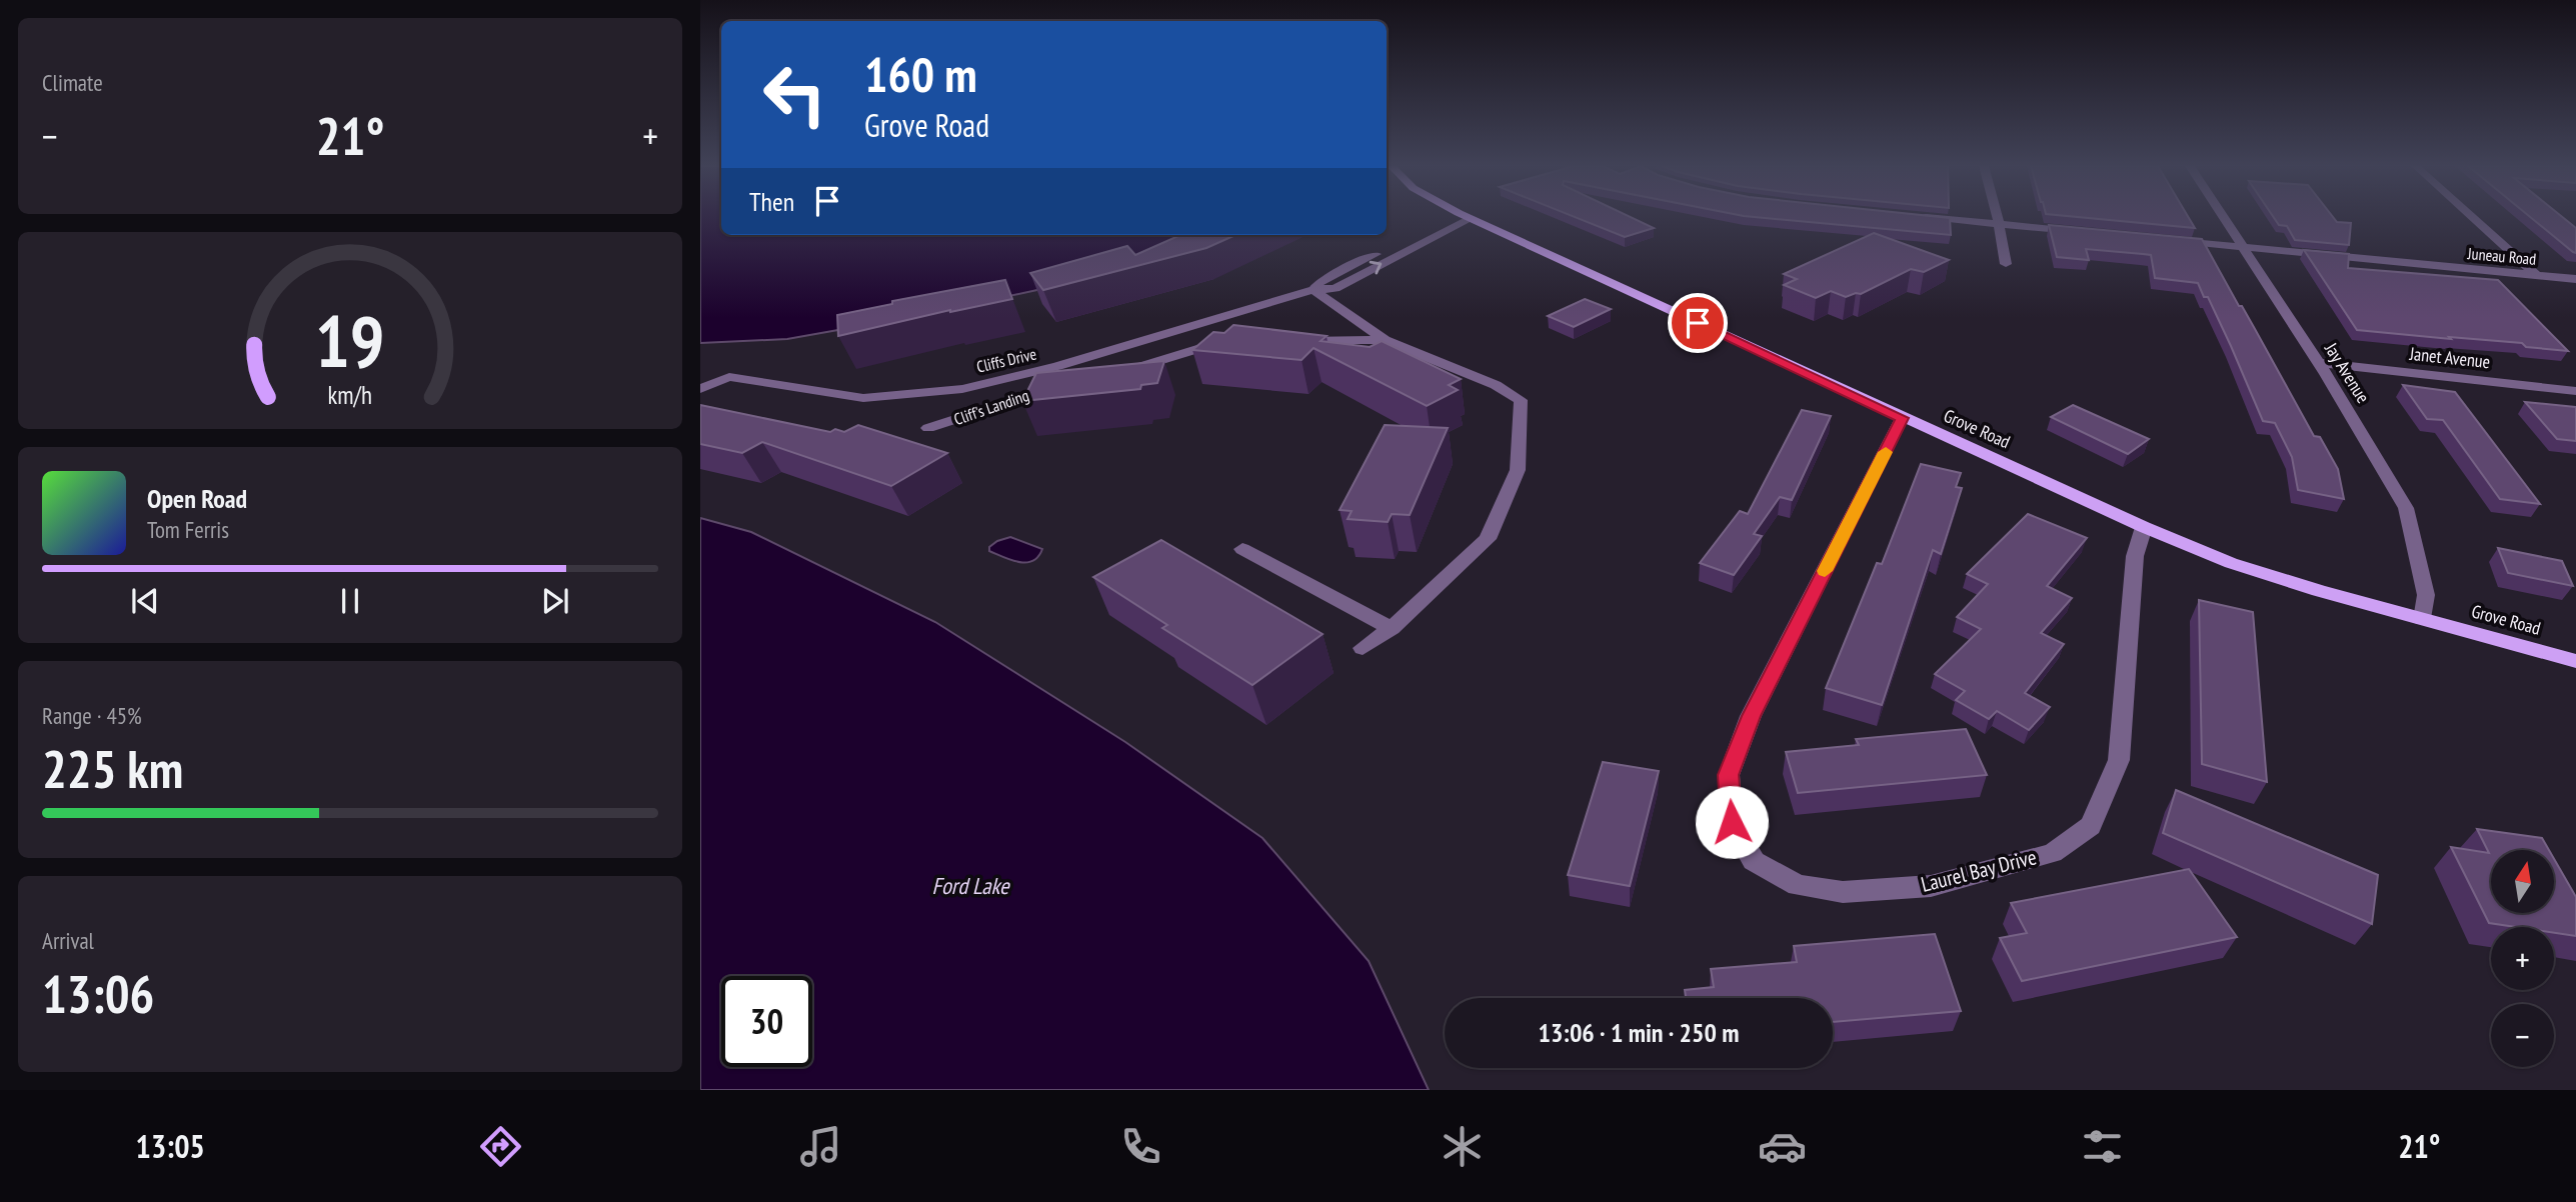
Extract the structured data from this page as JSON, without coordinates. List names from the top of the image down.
{
  "streets": {
    "main road": ["Grove Road"],
    "street": [
      "Juneau Road",
      "Janet Avenue",
      "Cliffs Drive",
      "Jay Avenue",
      "Cliff's Landing",
      "Laurel Bay Drive"
    ]
  },
  "crossings": [
    ["Juneau Road", "Jay Avenue"],
    ["Janet Avenue", "Jay Avenue"],
    ["Jay Avenue", "Grove Road"],
    ["Grove Road", "Laurel Bay Drive"]
  ],
  "water": ["Ford Lake"],
  "north": "top",
  "page": {
    "tile": [
      "Climate",
      ["Range · 45%", "225 km"],
      ["Arrival", "13:06"]
    ],
    "turn": ["160 m", "Grove Road"],
    "heat": ["−", "21°", "+"],
    "then": "Then",
    "song": ["Open Road", "Tom Ferris"],
    "map_buttons": ["+", "−"],
    "limit": "30",
    "trip": "13:06 · 1 min · 250 m",
    "tabs": ["13:05", "21°"],
    "gauge": ["19", "km/h"]
  }
}
